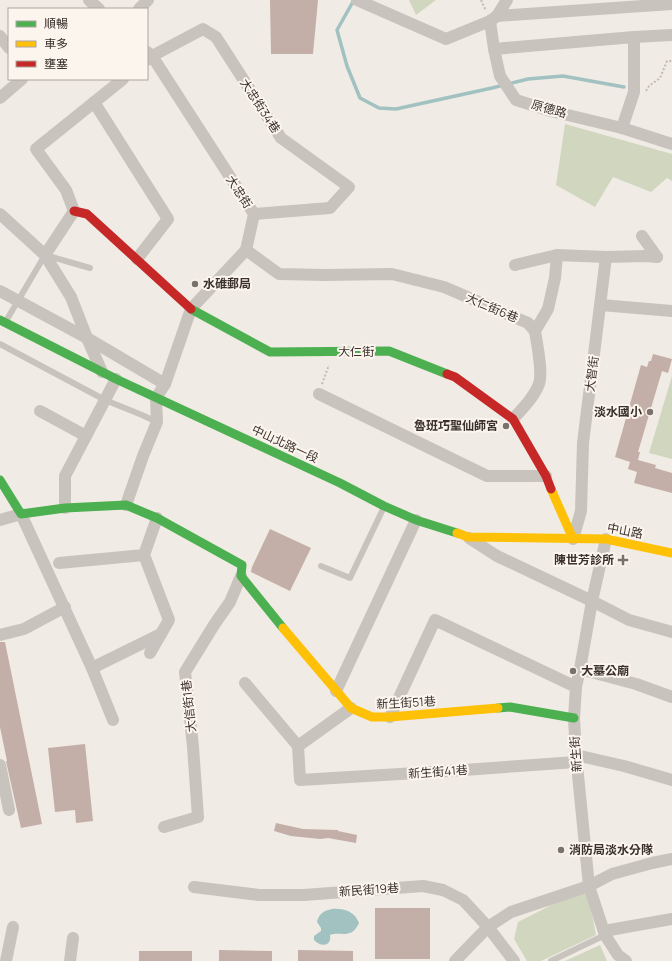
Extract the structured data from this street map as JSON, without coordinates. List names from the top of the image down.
{
  "streets": {
    "street": [
      "大忠街34巷",
      "原德路",
      "大忠街",
      "大仁街6巷",
      "大仁街",
      "大智街",
      "中山北路一段",
      "中山路",
      "新生街51巷",
      "大信街1巷",
      "新生街",
      "新生街41巷",
      "新民街19巷"
    ]
  },
  "crossings": [
    ["大忠街34巷", "大忠街"],
    ["大忠街", "大仁街6巷"],
    ["大仁街", "大智街"],
    ["大仁街", "中山北路一段"],
    ["大仁街", "中山路"],
    ["大智街", "中山北路一段"],
    ["大智街", "中山路"],
    ["中山北路一段", "中山路"],
    ["中山路", "新生街"],
    ["新生街51巷", "大信街1巷"],
    ["新生街51巷", "新生街"],
    ["新生街", "新生街41巷"]
  ],
  "places": {
    "other": [
      "水碓郵局",
      "淡水國小",
      "魯班巧聖仙師宮",
      "大墓公廟",
      "消防局淡水分隊"
    ],
    "health": ["陳世芳診所"]
  },
  "legend": ["順暢", "車多", "壅塞"]
}
